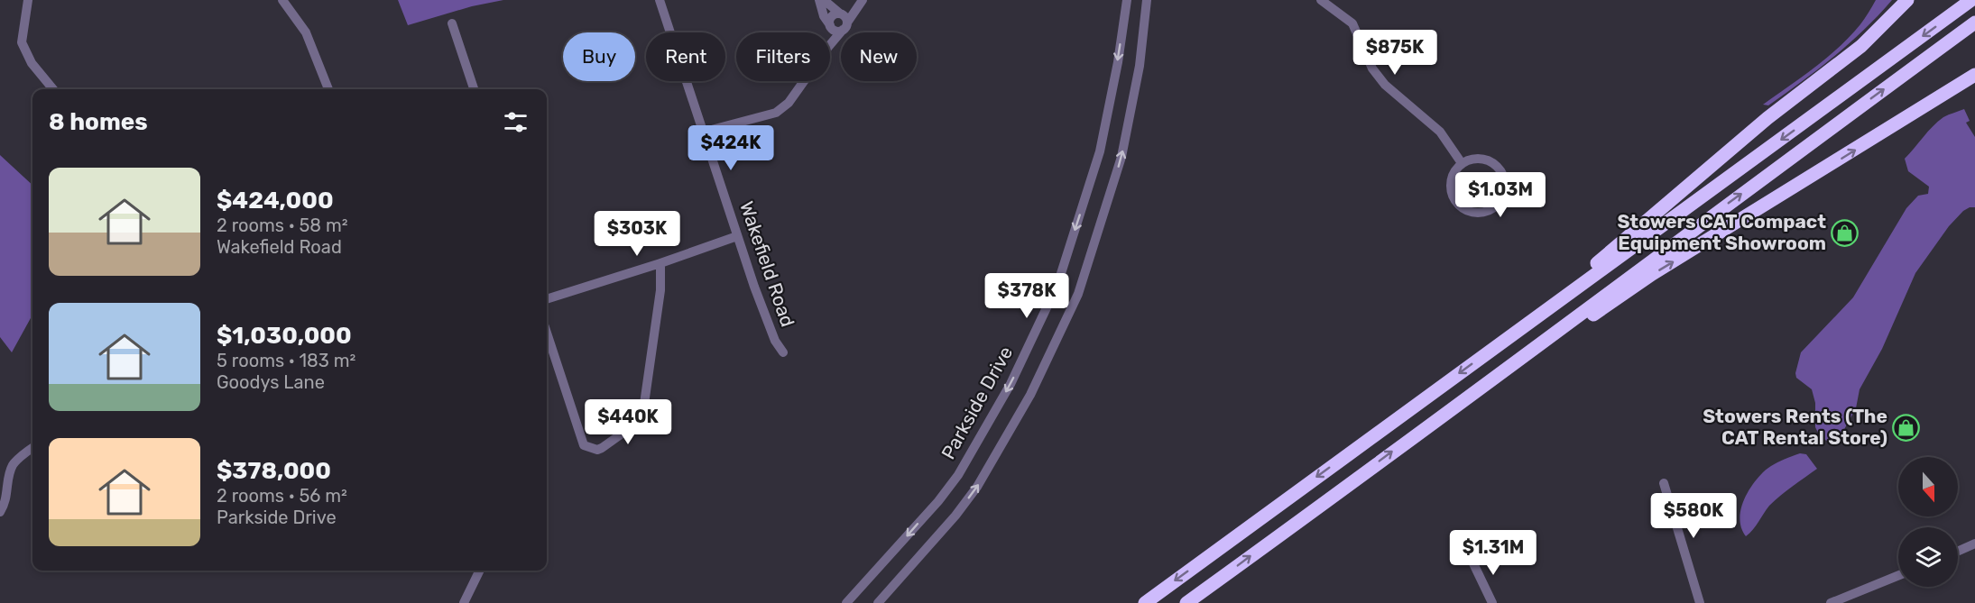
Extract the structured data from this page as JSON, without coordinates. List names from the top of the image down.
{
  "streets": {
    "street": ["Wakefield Road", "Parkside Drive"]
  },
  "places": {
    "shop": ["Stowers CAT Compact Equipment Showroom", "Stowers Rents (The CAT Rental Store)"]
  },
  "north": "bottom",
  "page": {
    "price": [
      "$875K",
      "$424K",
      "$1.03M",
      "$303K",
      "$378K",
      "$440K",
      "$580K",
      "$1.31M"
    ],
    "chip": [
      "Buy",
      "Rent",
      "Filters",
      "New"
    ],
    "heading": "8 homes",
    "list": [
      {
        "name": "$424,000",
        "note": "2 rooms · 58 m² · Wakefield Road"
      },
      {
        "name": "$1,030,000",
        "note": "5 rooms · 183 m² · Goodys Lane"
      },
      {
        "name": "$378,000",
        "note": "2 rooms · 56 m² · Parkside Drive"
      }
    ]
  }
}
